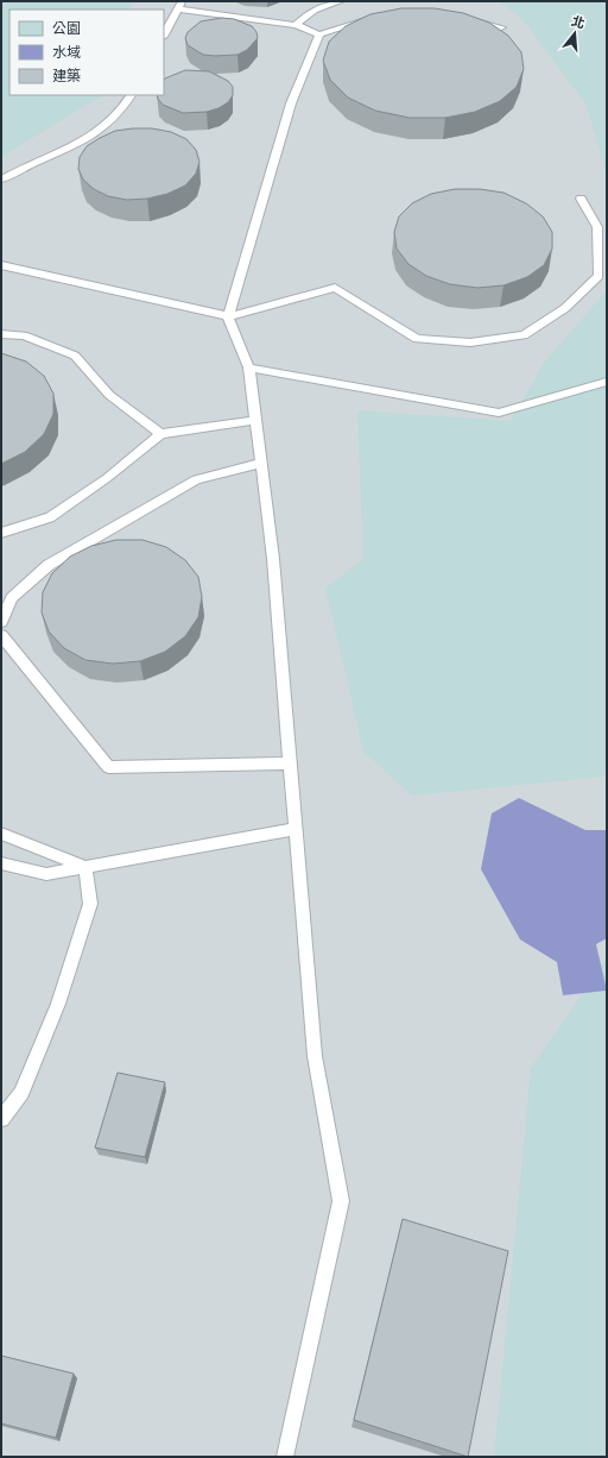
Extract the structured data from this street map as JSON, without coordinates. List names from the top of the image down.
{
  "legend": ["公園", "水域", "建築"],
  "north": "top"
}
